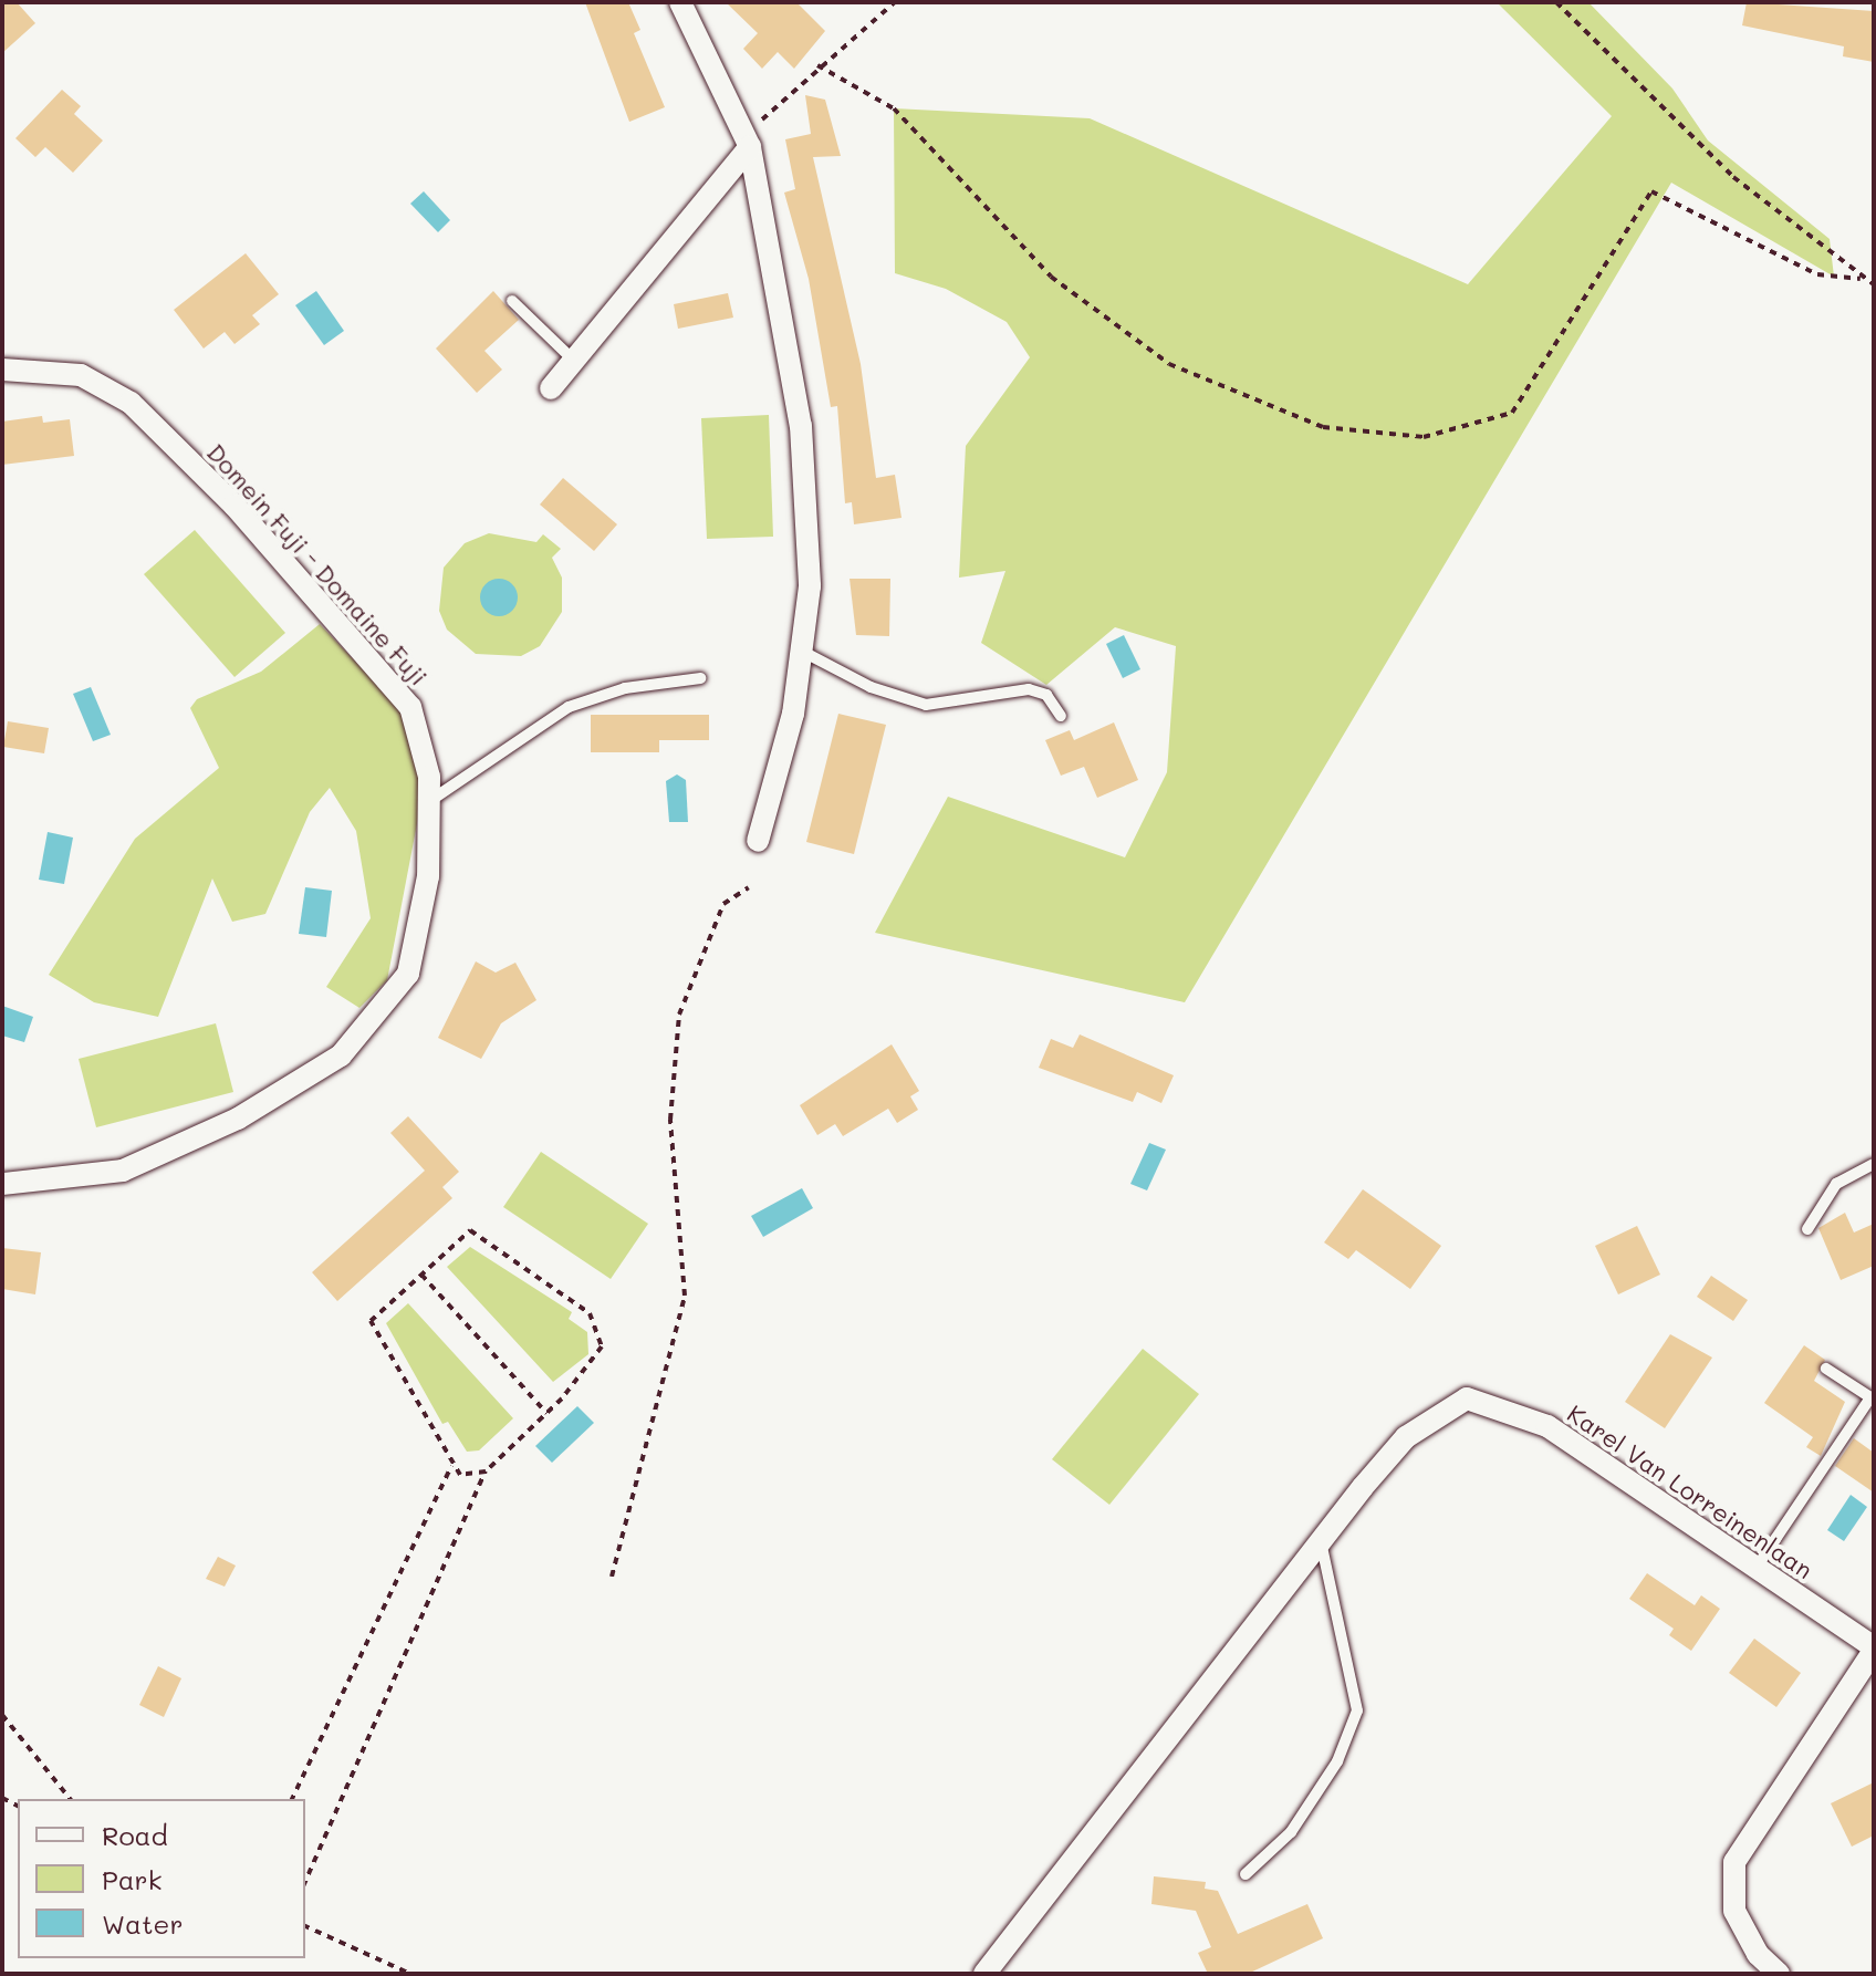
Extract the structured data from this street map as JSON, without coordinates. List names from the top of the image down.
{
  "streets": {
    "street": ["Domein Fuji - Domaine Fuji", "Karel Van Lorreinenlaan"]
  },
  "legend": ["Road", "Park", "Water"]
}
